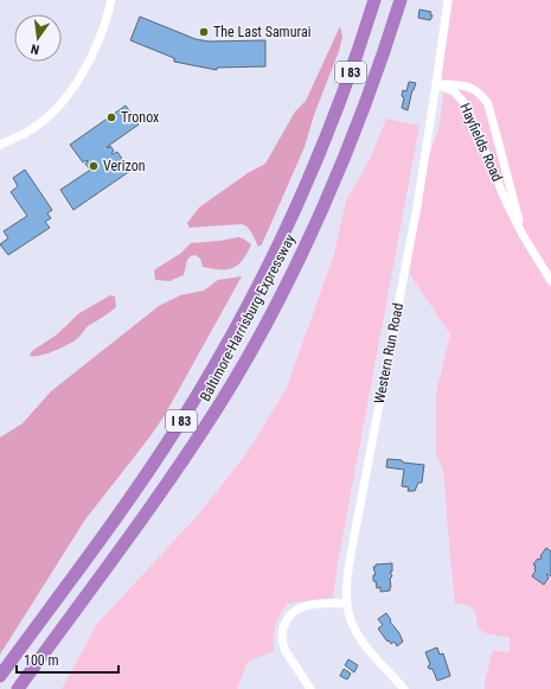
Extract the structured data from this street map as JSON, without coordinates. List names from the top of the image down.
{
  "streets": {
    "highway": ["I 83", "Baltimore-Harrisburg Expressway"],
    "street": ["Hayfields Road", "Western Run Road"]
  },
  "crossings": [
    ["Hayfields Road", "Western Run Road"]
  ],
  "places": ["The Last Samurai", "Tronox", "Verizon"],
  "scale_bar": "100 m",
  "north": "bottom"
}
